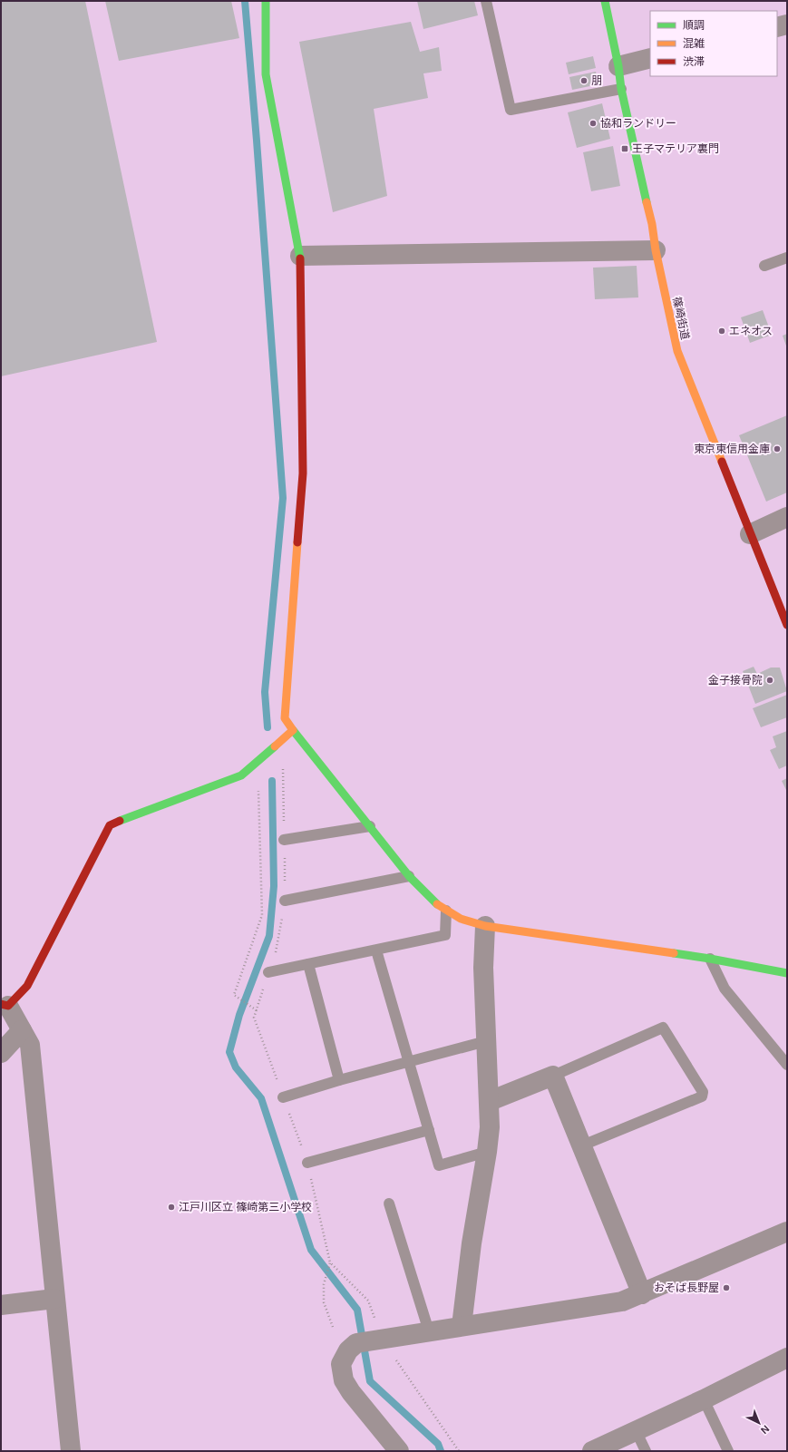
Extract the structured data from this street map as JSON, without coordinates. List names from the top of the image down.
{
  "streets": {
    "street": ["篠崎街道"]
  },
  "places": {
    "other": [
      "朋",
      "協和ランドリー",
      "エネオス",
      "東京東信用金庫",
      "金子接骨院",
      "江戸川区立 篠崎第三小学校",
      "おそば長野屋"
    ],
    "transit": ["王子マテリア裏門"]
  },
  "legend": ["順調", "混雑", "渋滞"],
  "north": "bottom right"
}
